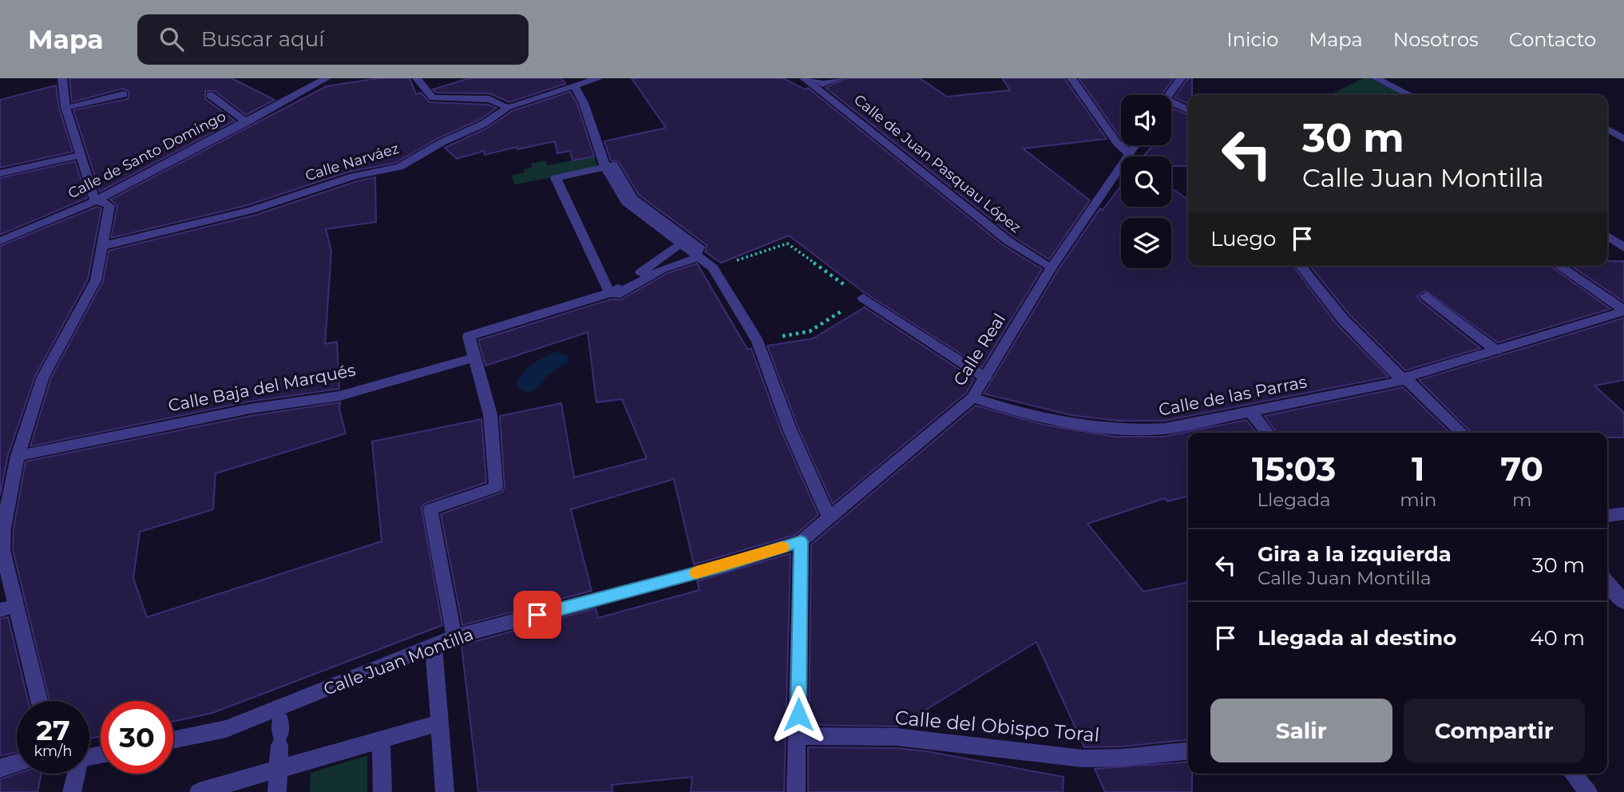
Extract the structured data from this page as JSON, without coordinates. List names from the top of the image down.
{
  "streets": {
    "street": [
      "Calle de Santo Domingo",
      "Calle Narváez",
      "Calle de Juan Pasquau López",
      "Calle Real",
      "Calle Baja del Marqués",
      "Calle de las Parras",
      "Calle Juan Montilla",
      "Calle del Obispo Toral"
    ]
  },
  "crossings": [
    ["Calle de Juan Pasquau López", "Calle Real"],
    ["Calle Real", "Calle de las Parras"],
    ["Calle Real", "Calle Juan Montilla"]
  ],
  "page": {
    "header": "Mapa",
    "search": "Buscar aquí",
    "nav": [
      "Inicio",
      "Mapa",
      "Nosotros",
      "Contacto"
    ],
    "turn": ["30 m", "Calle Juan Montilla"],
    "then": "Luego",
    "eta": [
      "15:03",
      "Llegada",
      "1",
      "min",
      "70",
      "m"
    ],
    "list": [
      {
        "name": "Gira a la izquierda",
        "note": "Calle Juan Montilla",
        "value": "30 m"
      },
      {
        "name": "Llegada al destino",
        "value": "40 m"
      }
    ],
    "buttons": ["Salir", "Compartir"],
    "speed": "27 km/h",
    "limit": "30"
  }
}
